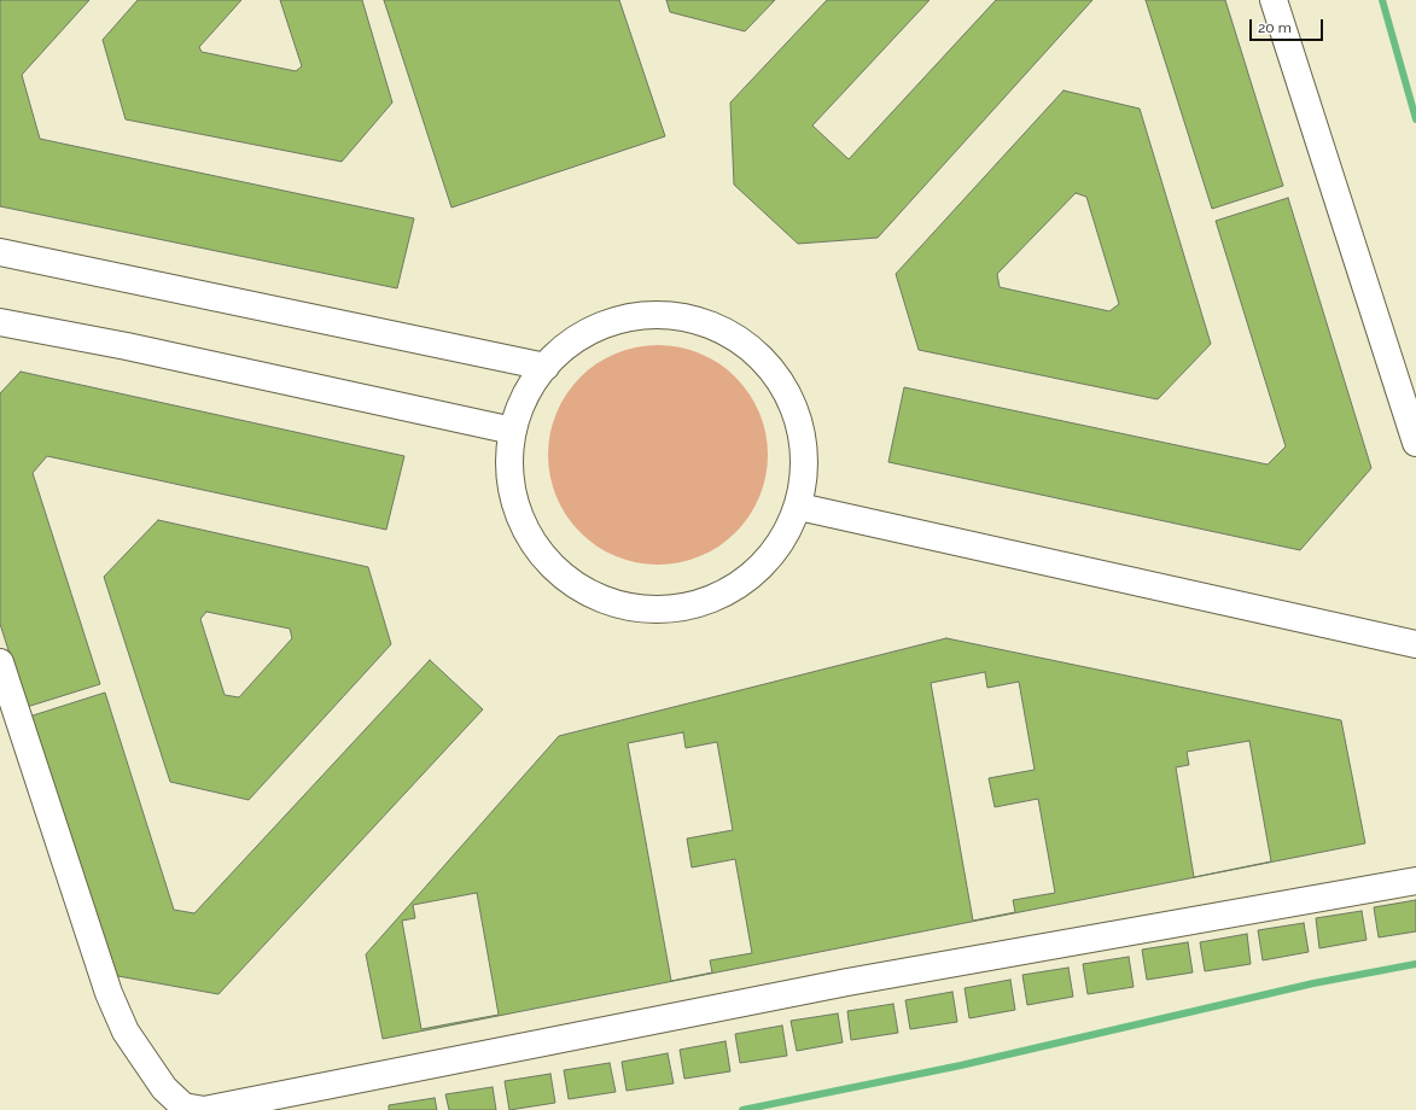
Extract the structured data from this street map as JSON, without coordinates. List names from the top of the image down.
{
  "scale_bar": "20 m"
}
